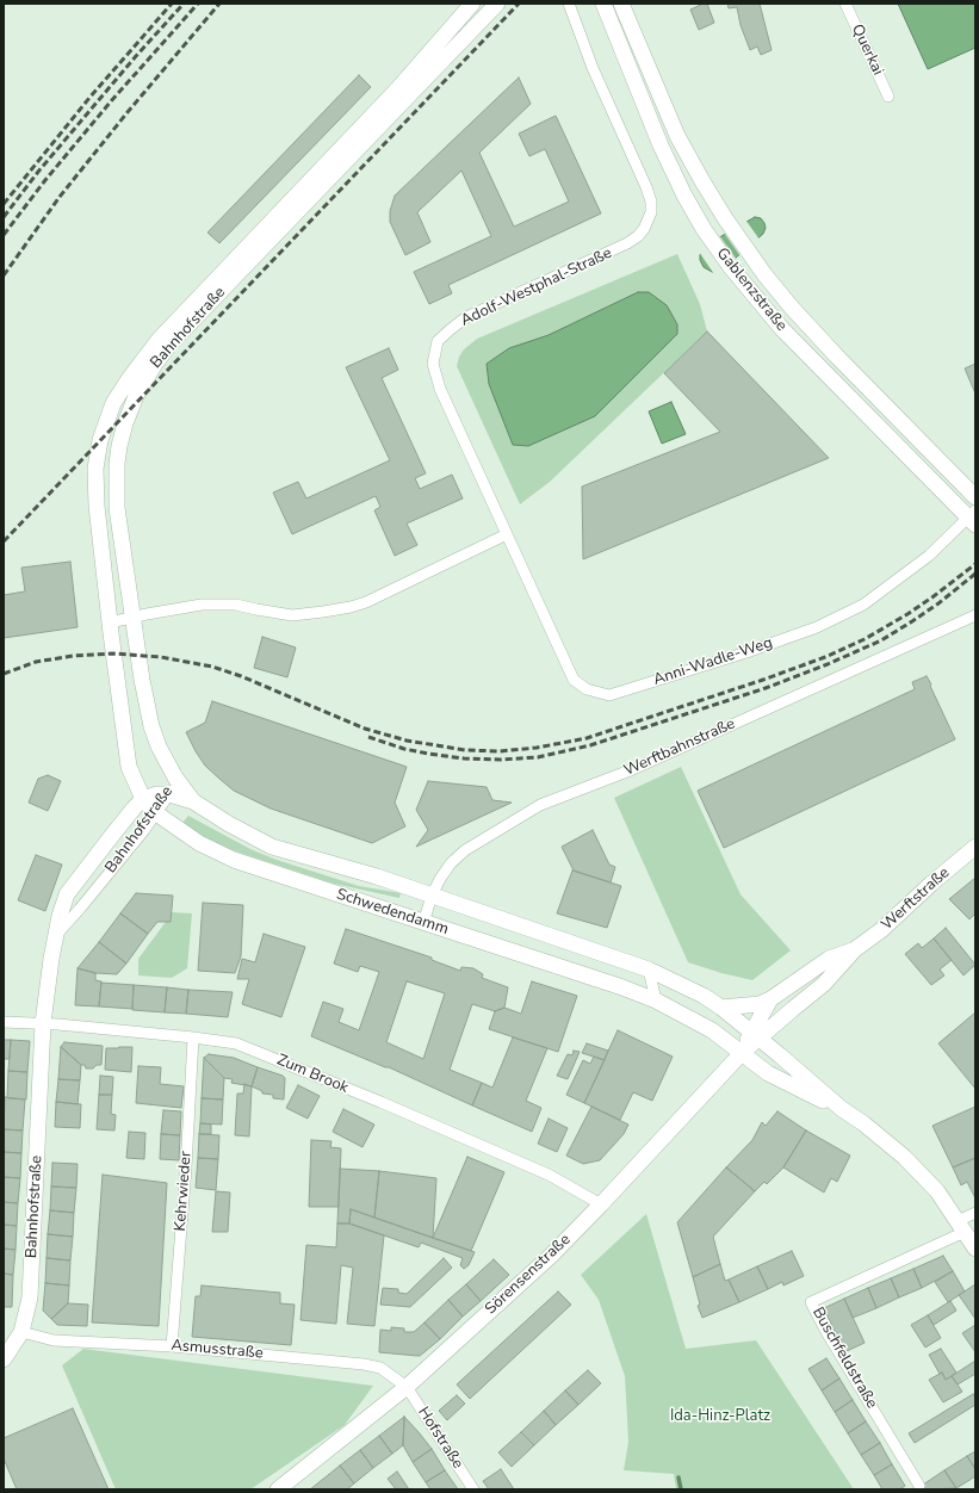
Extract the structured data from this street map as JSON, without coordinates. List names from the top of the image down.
{
  "streets": {
    "main road": [
      "Gablenzstraße",
      "Bahnhofstraße",
      "Werftstraße",
      "Schwedendamm",
      "Sörensenstraße"
    ],
    "street": [
      "Querkai",
      "Adolf-Westphal-Straße",
      "Anni-Wadle-Weg",
      "Werftbahnstraße",
      "Zum Brook",
      "Kehrwieder",
      "Asmusstraße",
      "Buschfeldstraße",
      "Hofstraße"
    ]
  },
  "crossings": [
    ["Adolf-Westphal-Straße", "Anni-Wadle-Weg"],
    ["Gablenzstraße", "Anni-Wadle-Weg"],
    ["Bahnhofstraße", "Schwedendamm"],
    ["Bahnhofstraße", "Zum Brook"],
    ["Bahnhofstraße", "Asmusstraße"],
    ["Werftbahnstraße", "Schwedendamm"],
    ["Werftstraße", "Schwedendamm"],
    ["Werftstraße", "Sörensenstraße"],
    ["Schwedendamm", "Sörensenstraße"],
    ["Zum Brook", "Kehrwieder"],
    ["Zum Brook", "Sörensenstraße"],
    ["Kehrwieder", "Asmusstraße"],
    ["Sörensenstraße", "Asmusstraße"],
    ["Sörensenstraße", "Hofstraße"],
    ["Asmusstraße", "Hofstraße"]
  ],
  "parks": ["Ida-Hinz-Platz"]
}
